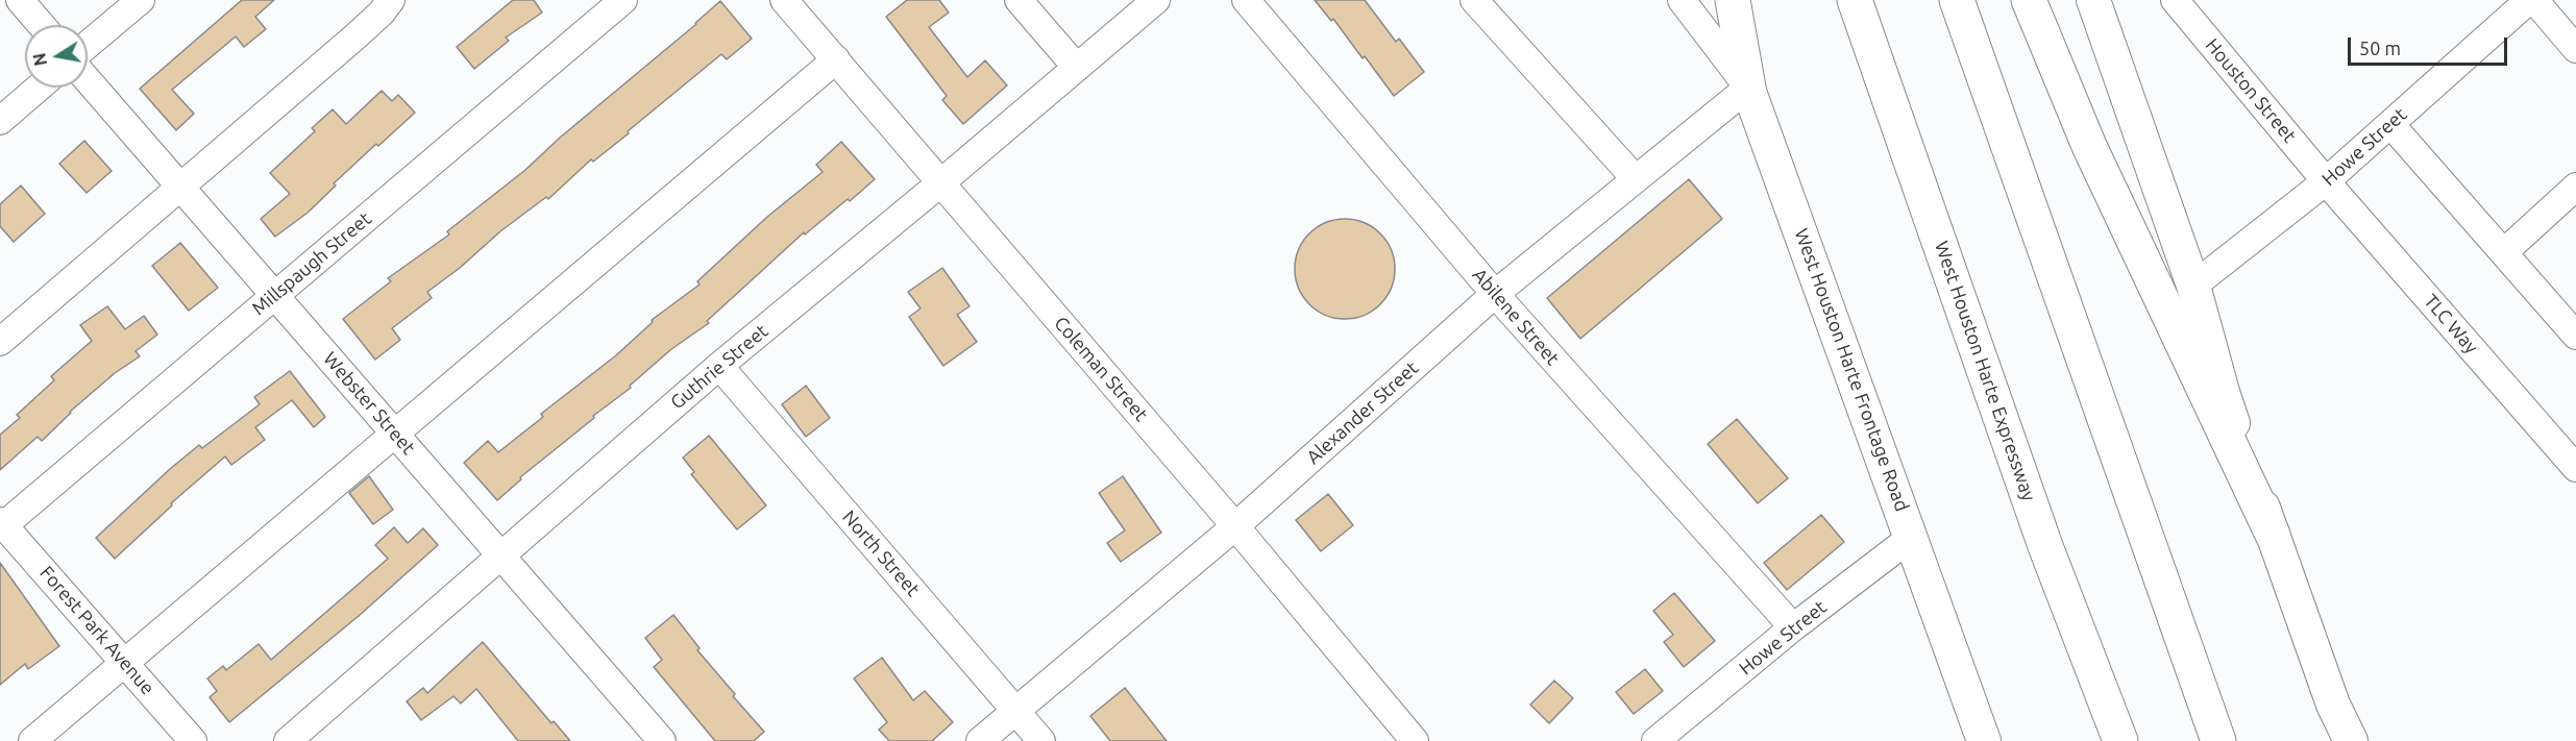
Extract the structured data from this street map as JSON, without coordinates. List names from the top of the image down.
{
  "streets": {
    "highway": ["West Houston Harte Expressway"],
    "main road": ["West Houston Harte Frontage Road"],
    "street": [
      "Houston Street",
      "Howe Street",
      "Millspaugh Street",
      "Abilene Street",
      "TLC Way",
      "Guthrie Street",
      "Coleman Street",
      "Webster Street",
      "Alexander Street",
      "North Street",
      "Forest Park Avenue"
    ]
  },
  "crossings": [
    ["Houston Street", "Howe Street"],
    ["Houston Street", "TLC Way"],
    ["Howe Street", "Abilene Street"],
    ["Howe Street", "TLC Way"],
    ["Howe Street", "West Houston Harte Frontage Road"],
    ["Millspaugh Street", "Webster Street"],
    ["Millspaugh Street", "Forest Park Avenue"],
    ["Abilene Street", "Alexander Street"],
    ["Guthrie Street", "Coleman Street"],
    ["Guthrie Street", "Webster Street"],
    ["Guthrie Street", "North Street"],
    ["Coleman Street", "Alexander Street"],
    ["West Houston Harte Frontage Road", "Alexander Street"],
    ["Alexander Street", "North Street"]
  ],
  "scale_bar": "50 m",
  "north": "left"
}
